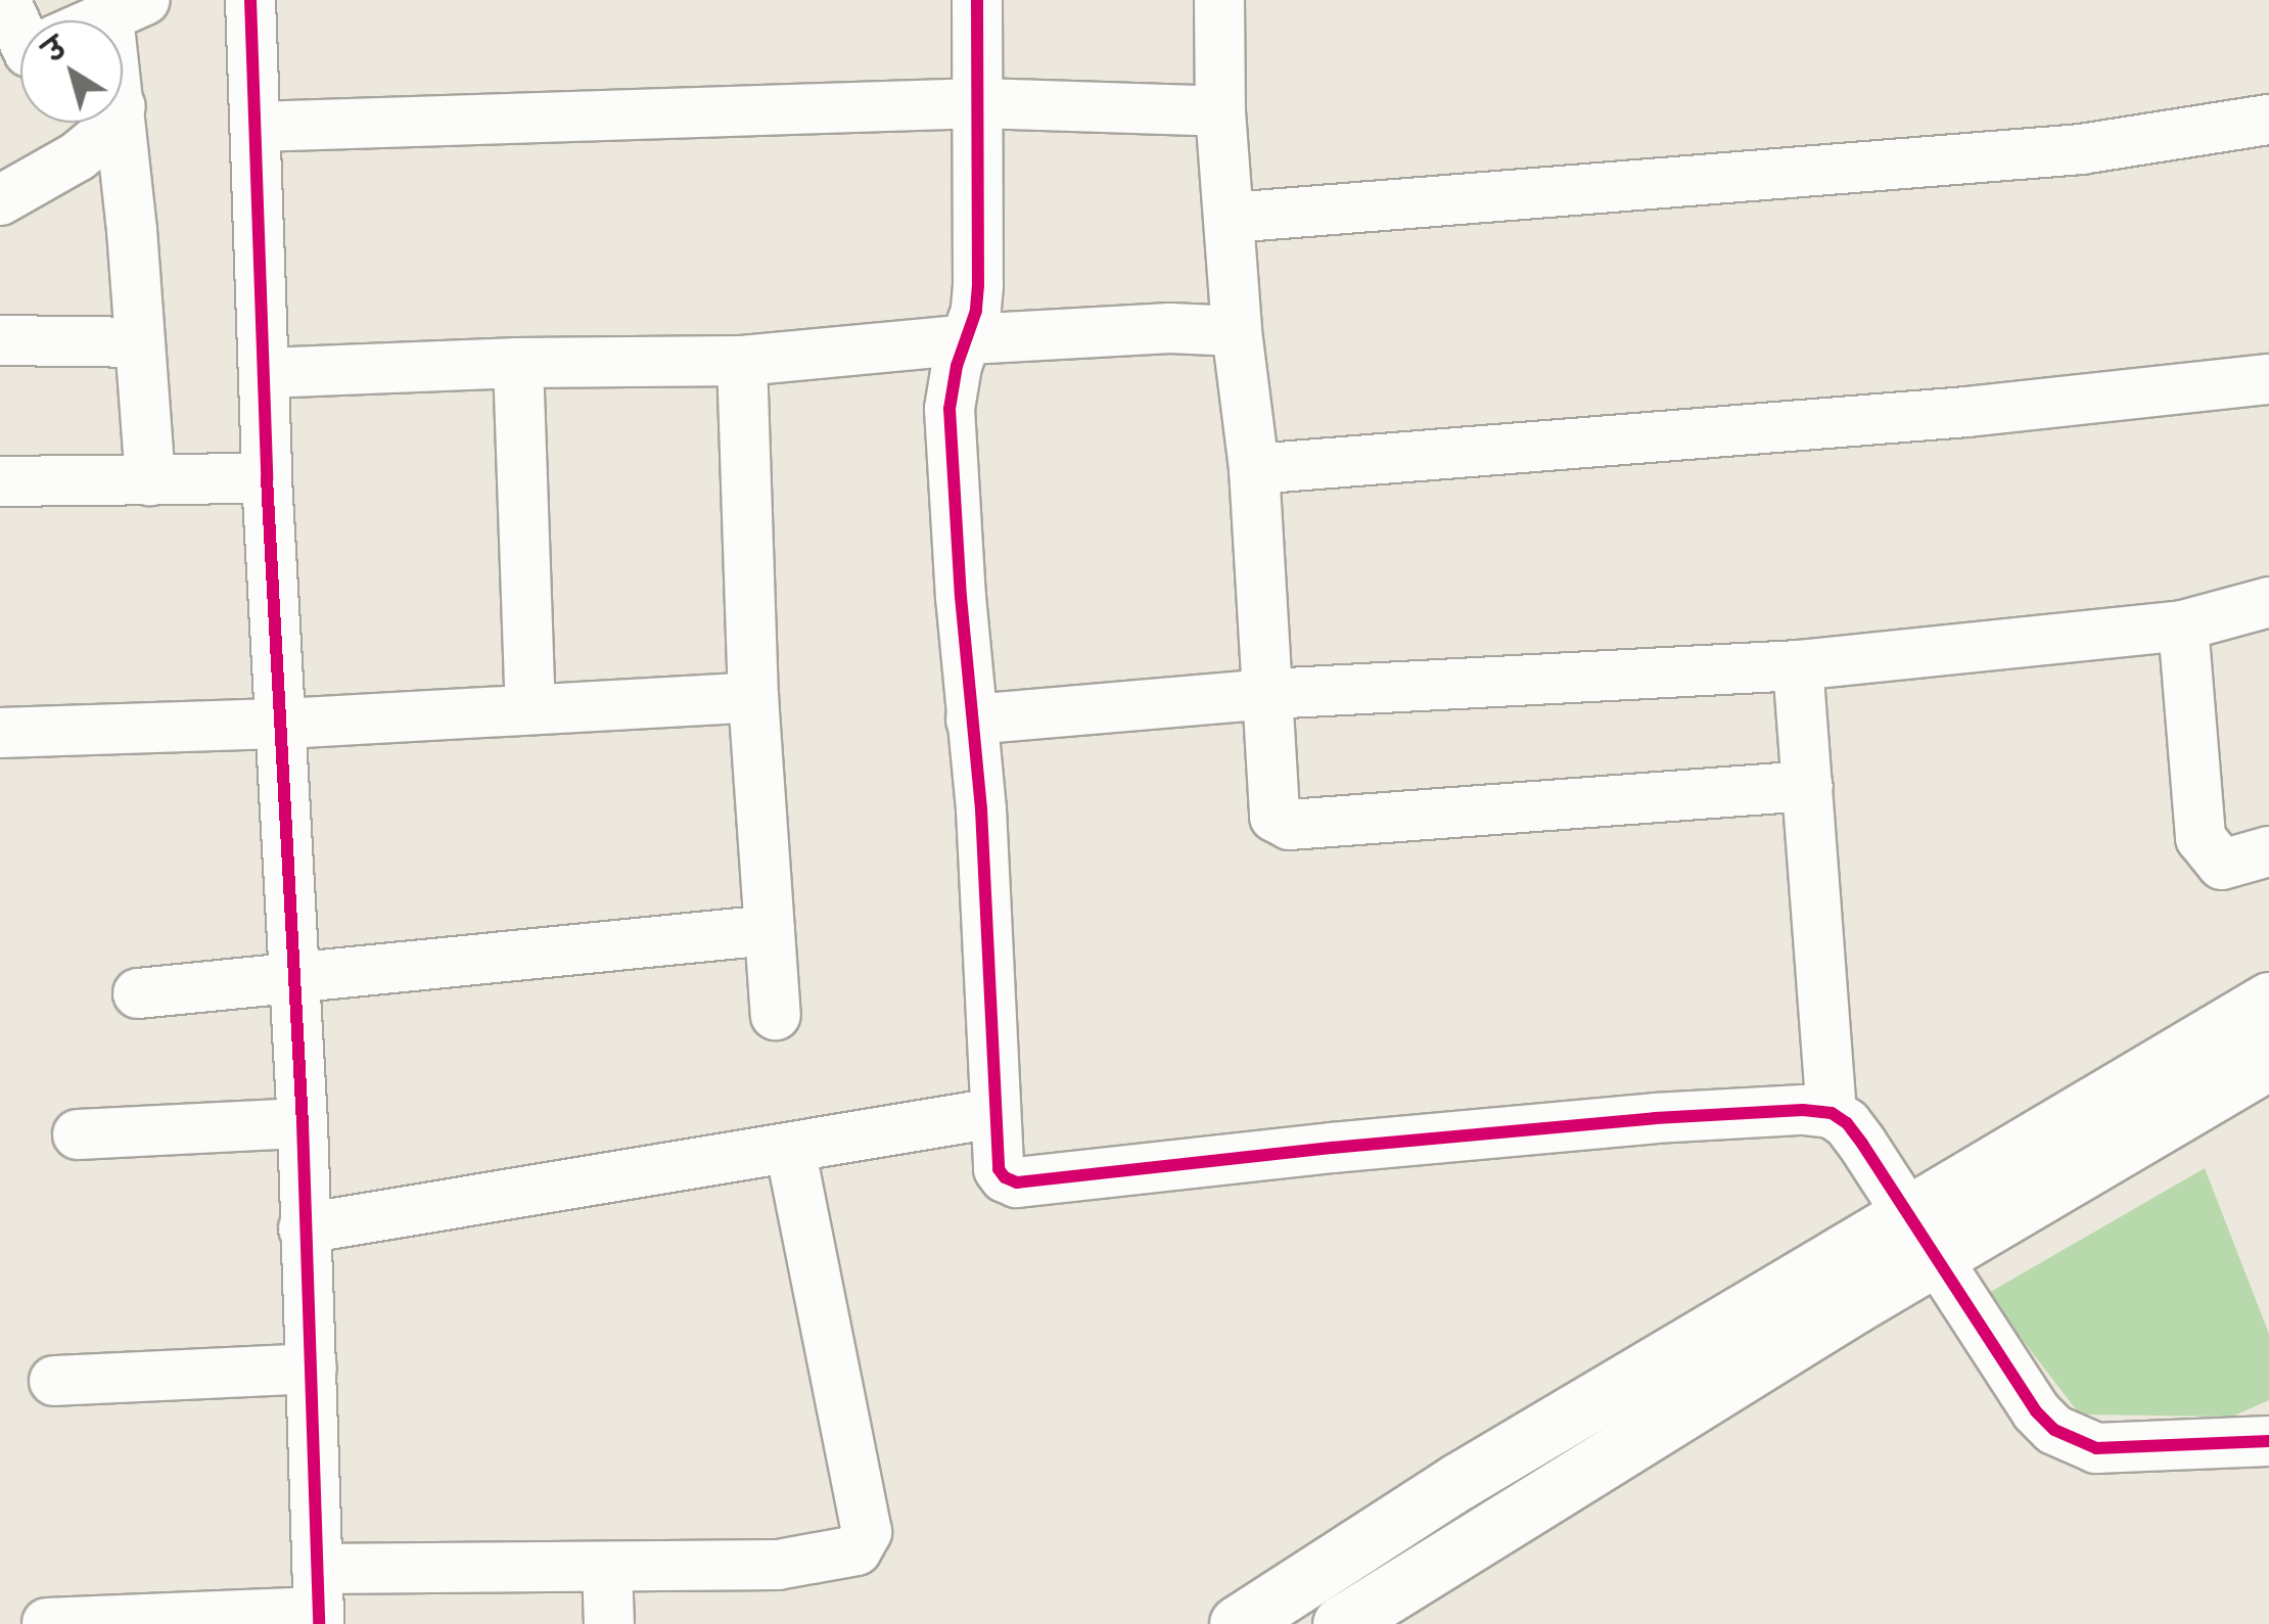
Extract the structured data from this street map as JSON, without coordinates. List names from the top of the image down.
{
  "north": "top left"
}
